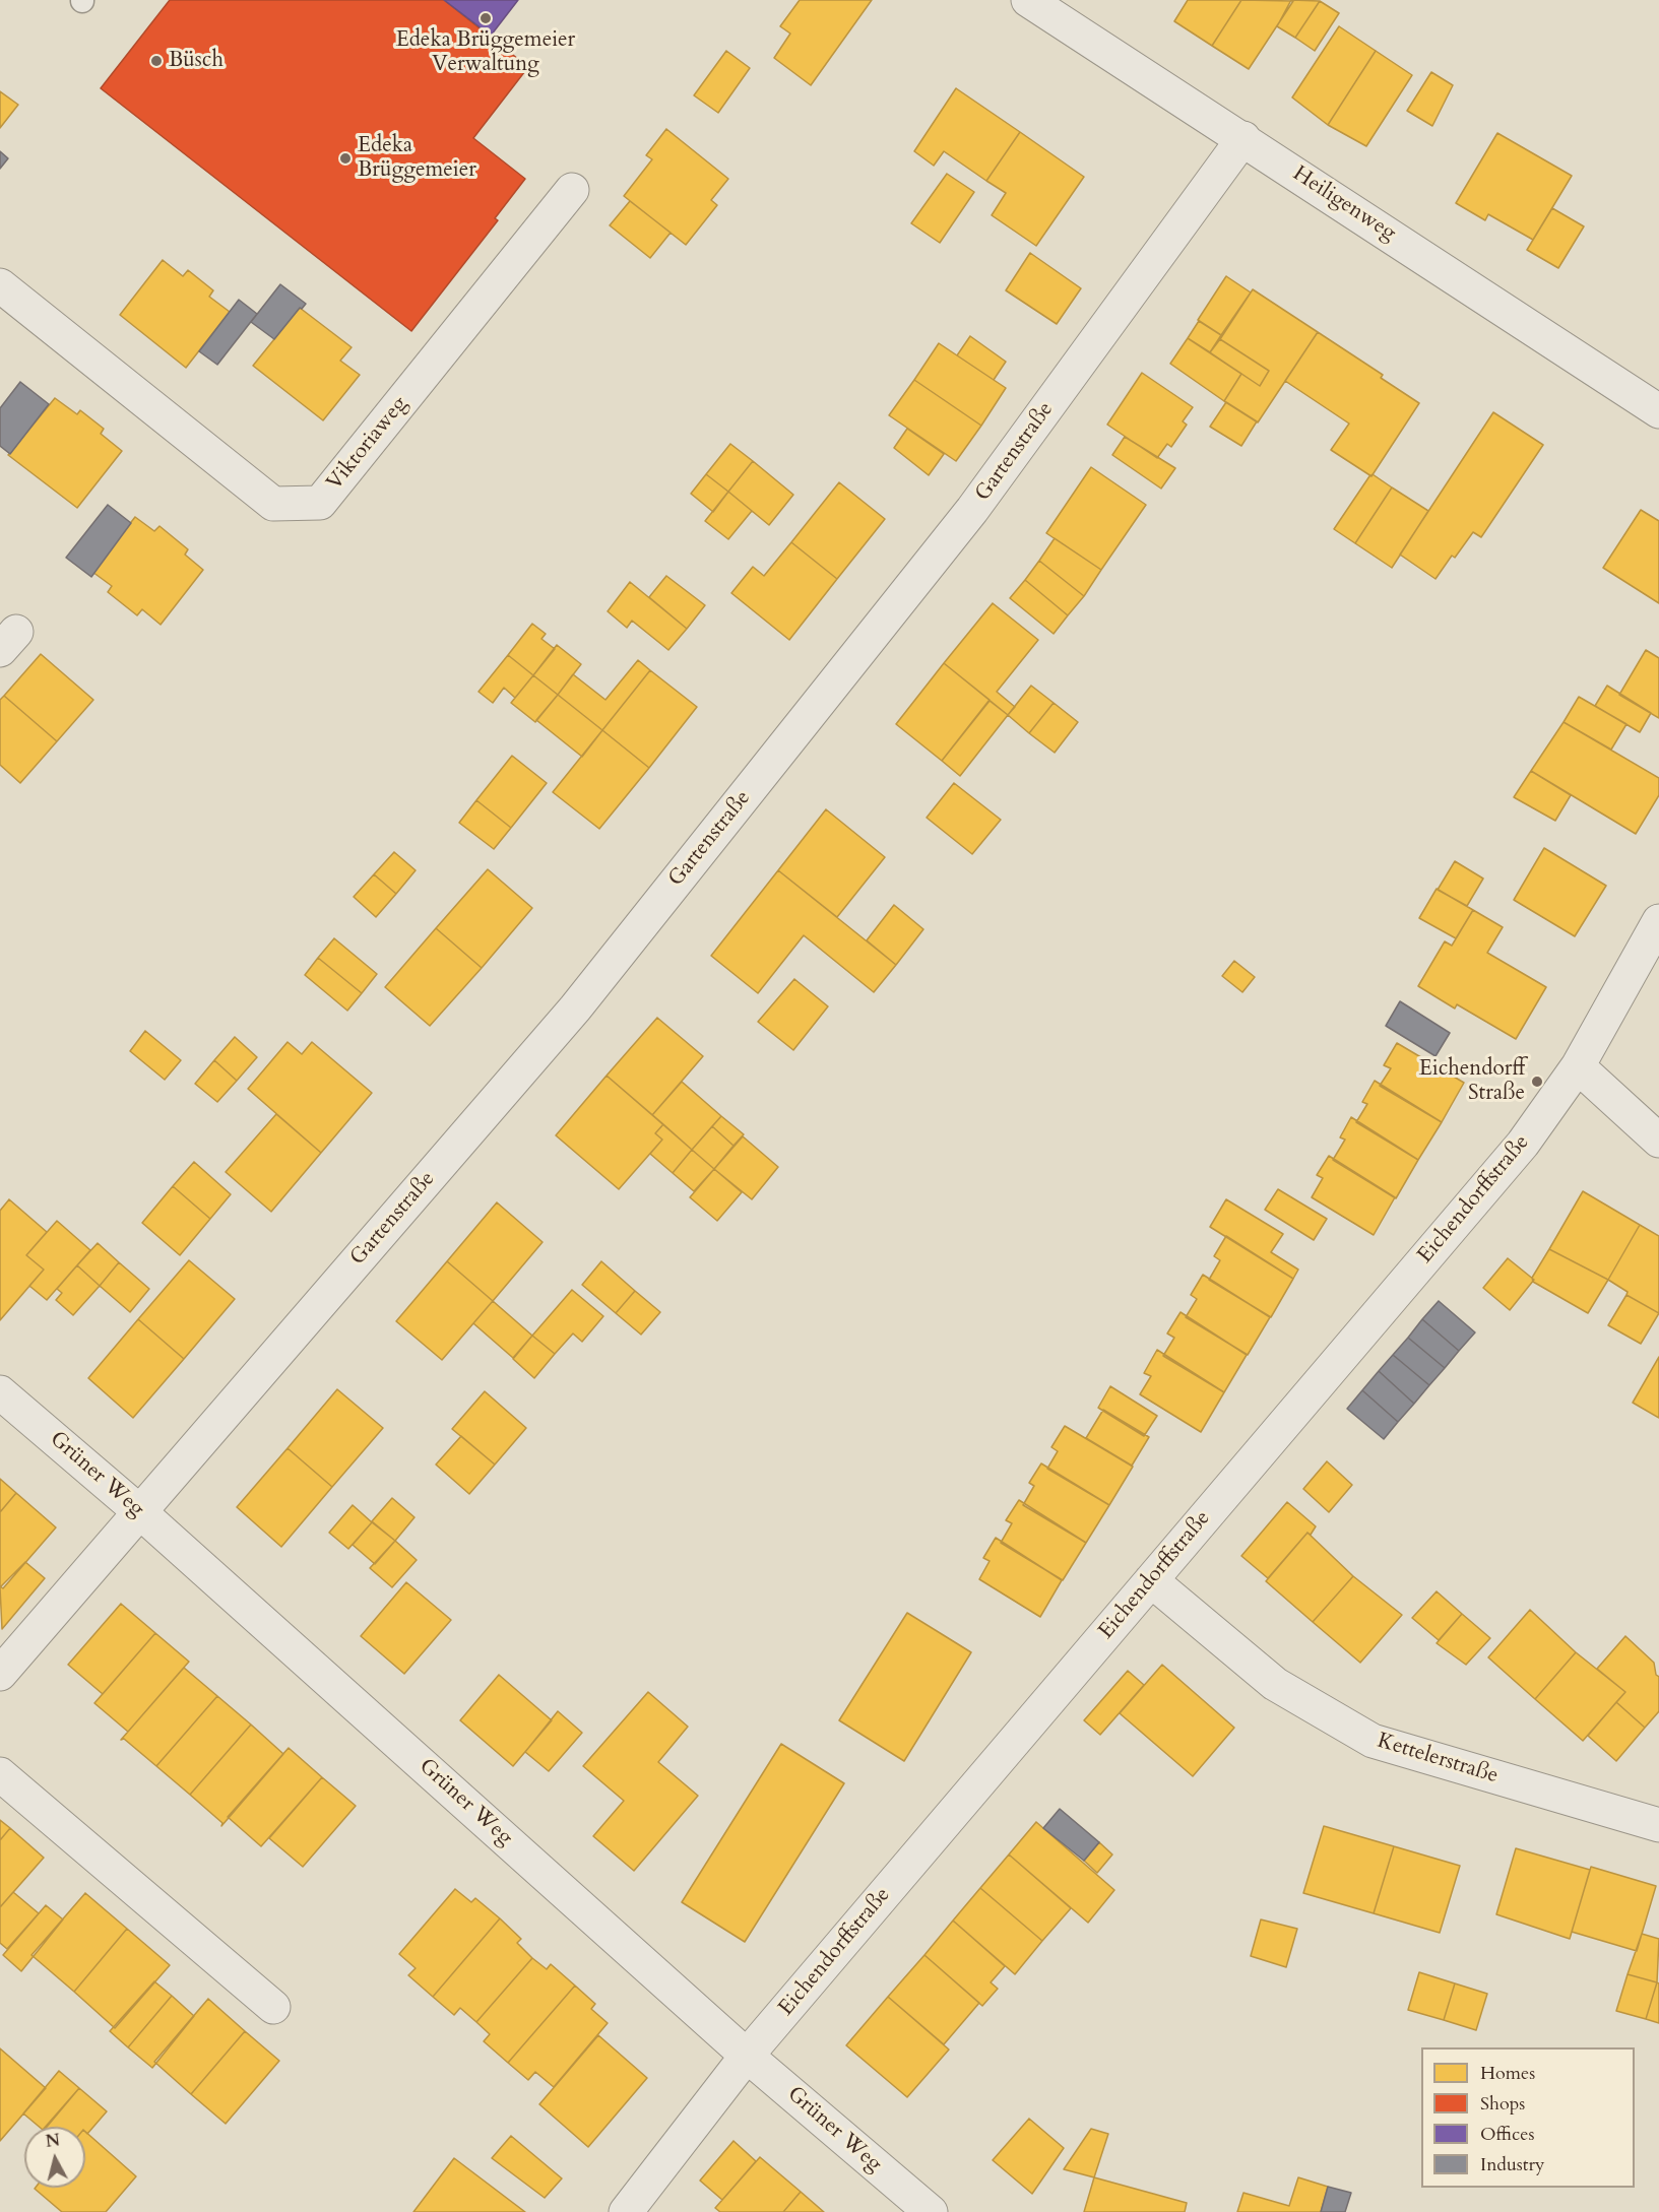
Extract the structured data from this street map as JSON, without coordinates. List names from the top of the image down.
{
  "streets": {
    "street": [
      "Heiligenweg",
      "Viktoriaweg",
      "Gartenstraße",
      "Eichendorffstraße",
      "Grüner Weg",
      "Kettelerstraße"
    ]
  },
  "crossings": [
    ["Heiligenweg", "Gartenstraße"],
    ["Gartenstraße", "Grüner Weg"],
    ["Eichendorffstraße", "Grüner Weg"],
    ["Eichendorffstraße", "Kettelerstraße"]
  ],
  "places": [
    "Edeka Brüggemeier Verwaltung",
    "Büsch",
    "Edeka Brüggemeier",
    "Eichendorff Straße"
  ],
  "legend": [
    "Homes",
    "Shops",
    "Offices",
    "Industry"
  ],
  "north": "top"
}
